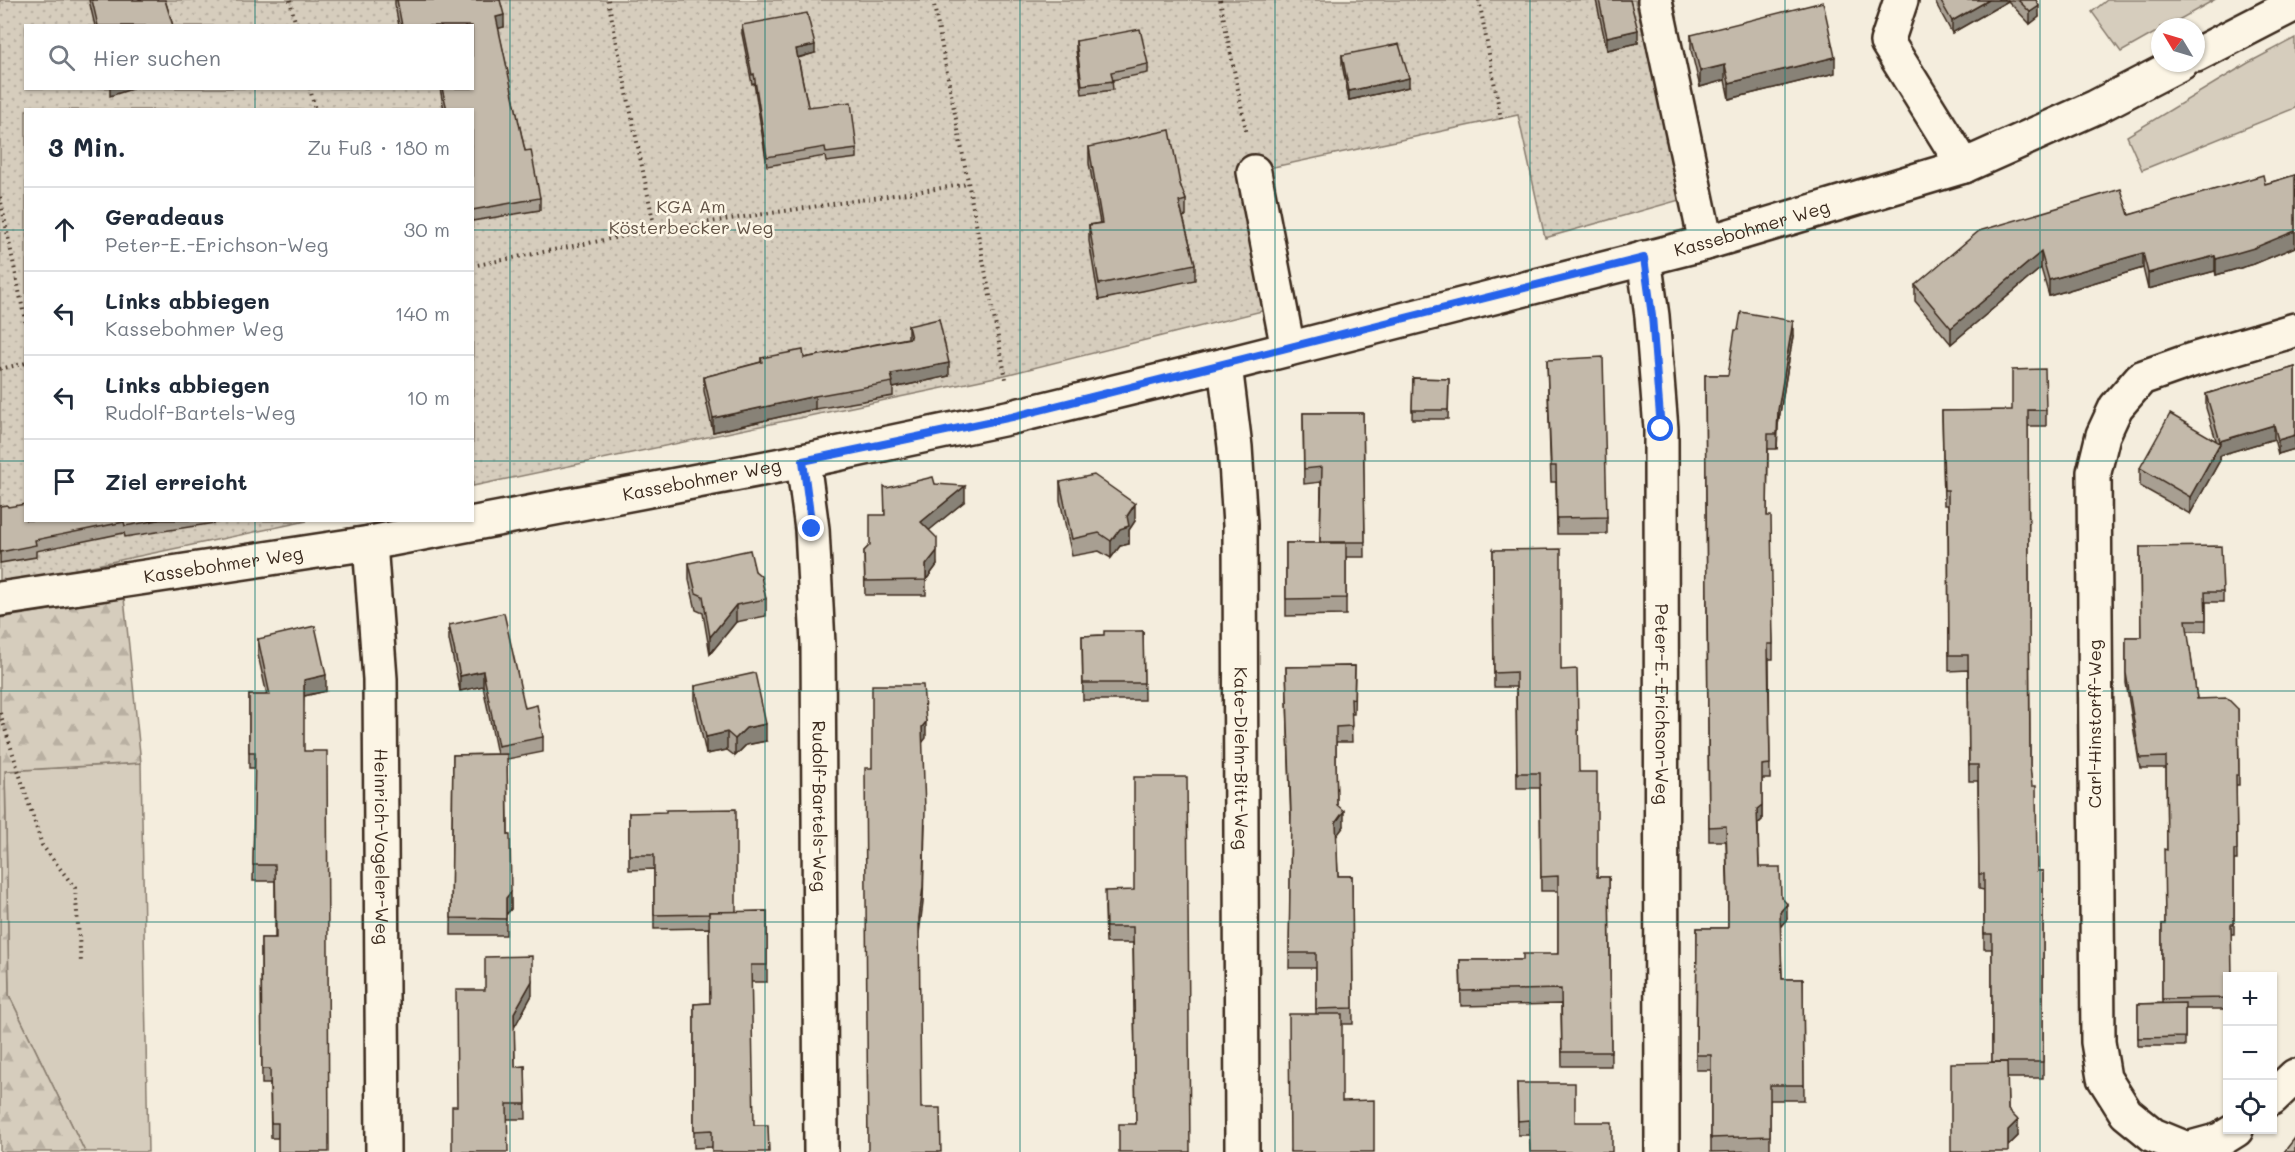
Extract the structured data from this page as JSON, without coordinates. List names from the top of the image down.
{
  "streets": {
    "street": [
      "Kassebohmer Weg",
      "Peter-E.-Erichson-Weg",
      "Carl-Hinstorff-Weg",
      "Kate-Diehn-Bitt-Weg",
      "Rudolf-Bartels-Weg",
      "Heinrich-Vogeler-Weg"
    ]
  },
  "crossings": [
    ["Kassebohmer Weg", "Peter-E.-Erichson-Weg"],
    ["Kassebohmer Weg", "Kate-Diehn-Bitt-Weg"],
    ["Kassebohmer Weg", "Rudolf-Bartels-Weg"],
    ["Kassebohmer Weg", "Heinrich-Vogeler-Weg"]
  ],
  "parks": ["KGA Am Kösterbecker Weg"],
  "north": "top left",
  "page": {
    "search": "Hier suchen",
    "heading": ["3 Min.", "Zu Fuß · 180 m"],
    "list": [
      ["Geradeaus", "Peter-E.-Erichson-Weg", "30 m"],
      ["Links abbiegen", "Kassebohmer Weg", "140 m"],
      ["Links abbiegen", "Rudolf-Bartels-Weg", "10 m"],
      "Ziel erreicht"
    ],
    "map_buttons": ["+", "−"]
  }
}
